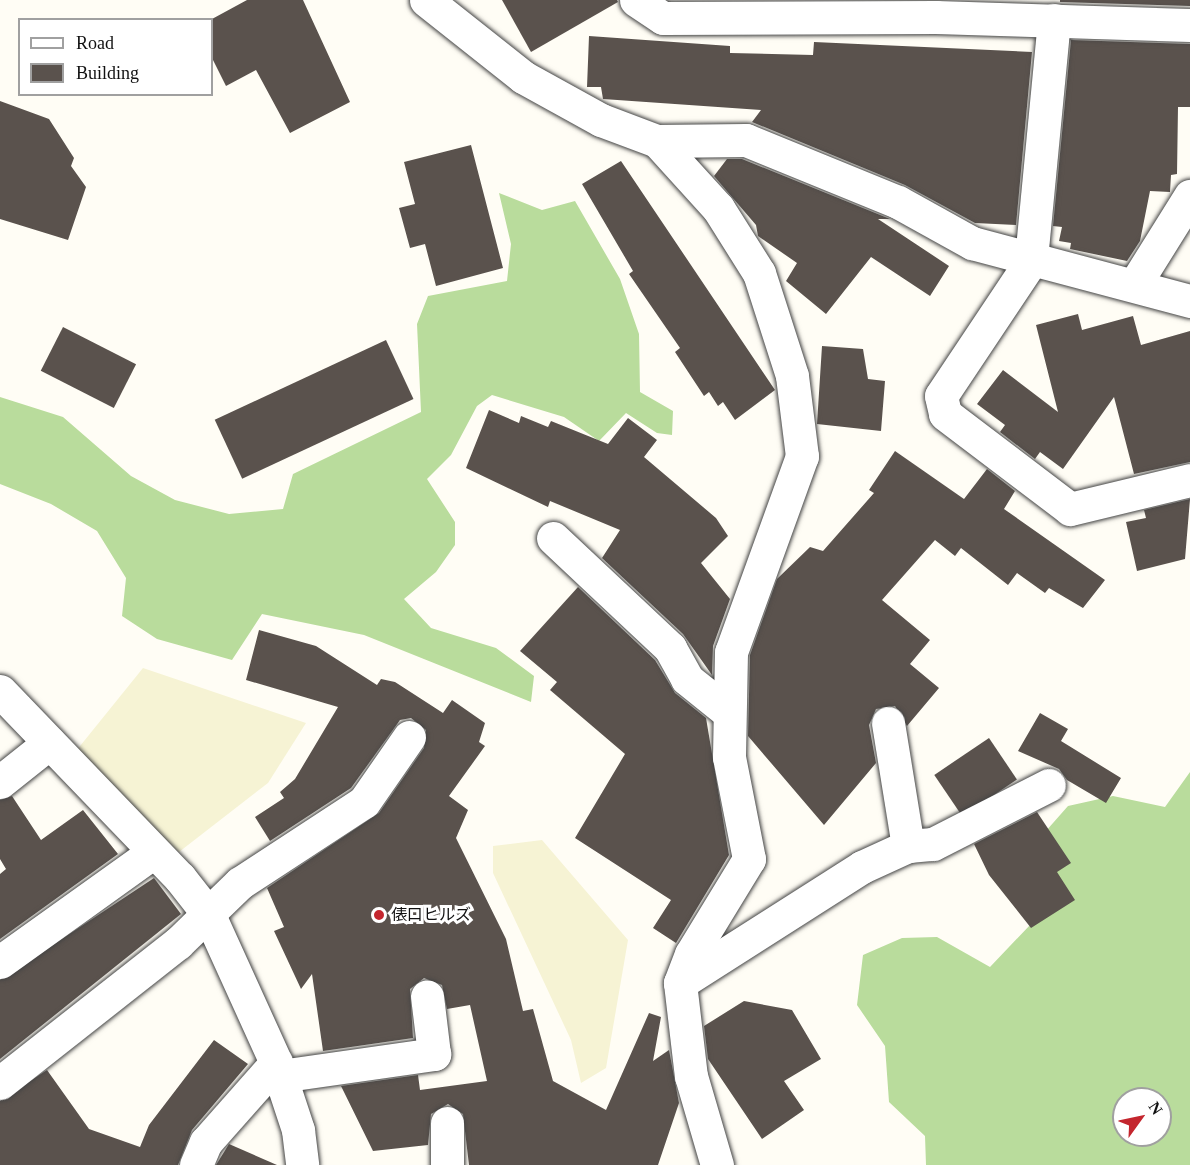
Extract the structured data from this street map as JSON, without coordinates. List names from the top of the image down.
{
  "places": ["俵口ヒルズ"],
  "legend": ["Road", "Building"],
  "north": "top right"
}
